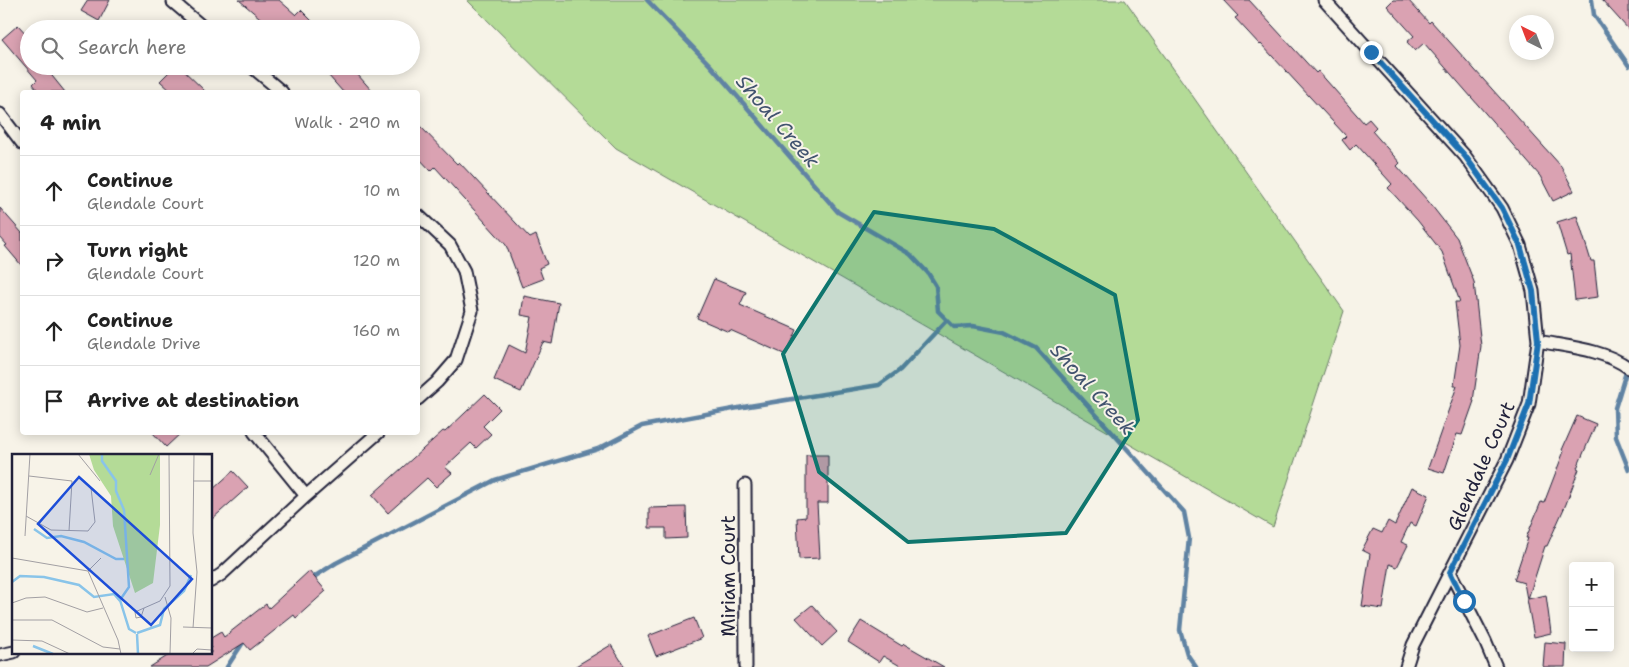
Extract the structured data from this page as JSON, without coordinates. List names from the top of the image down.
{
  "streets": {
    "street": ["Glendale Court", "Miriam Court"]
  },
  "water": ["Shoal Creek"],
  "north": "top left",
  "page": {
    "search": "Search here",
    "heading": ["4 min", "Walk · 290 m"],
    "list": [
      ["Continue", "Glendale Court", "10 m"],
      ["Turn right", "Glendale Court", "120 m"],
      ["Continue", "Glendale Drive", "160 m"],
      "Arrive at destination"
    ],
    "map_buttons": ["+", "−"]
  }
}
